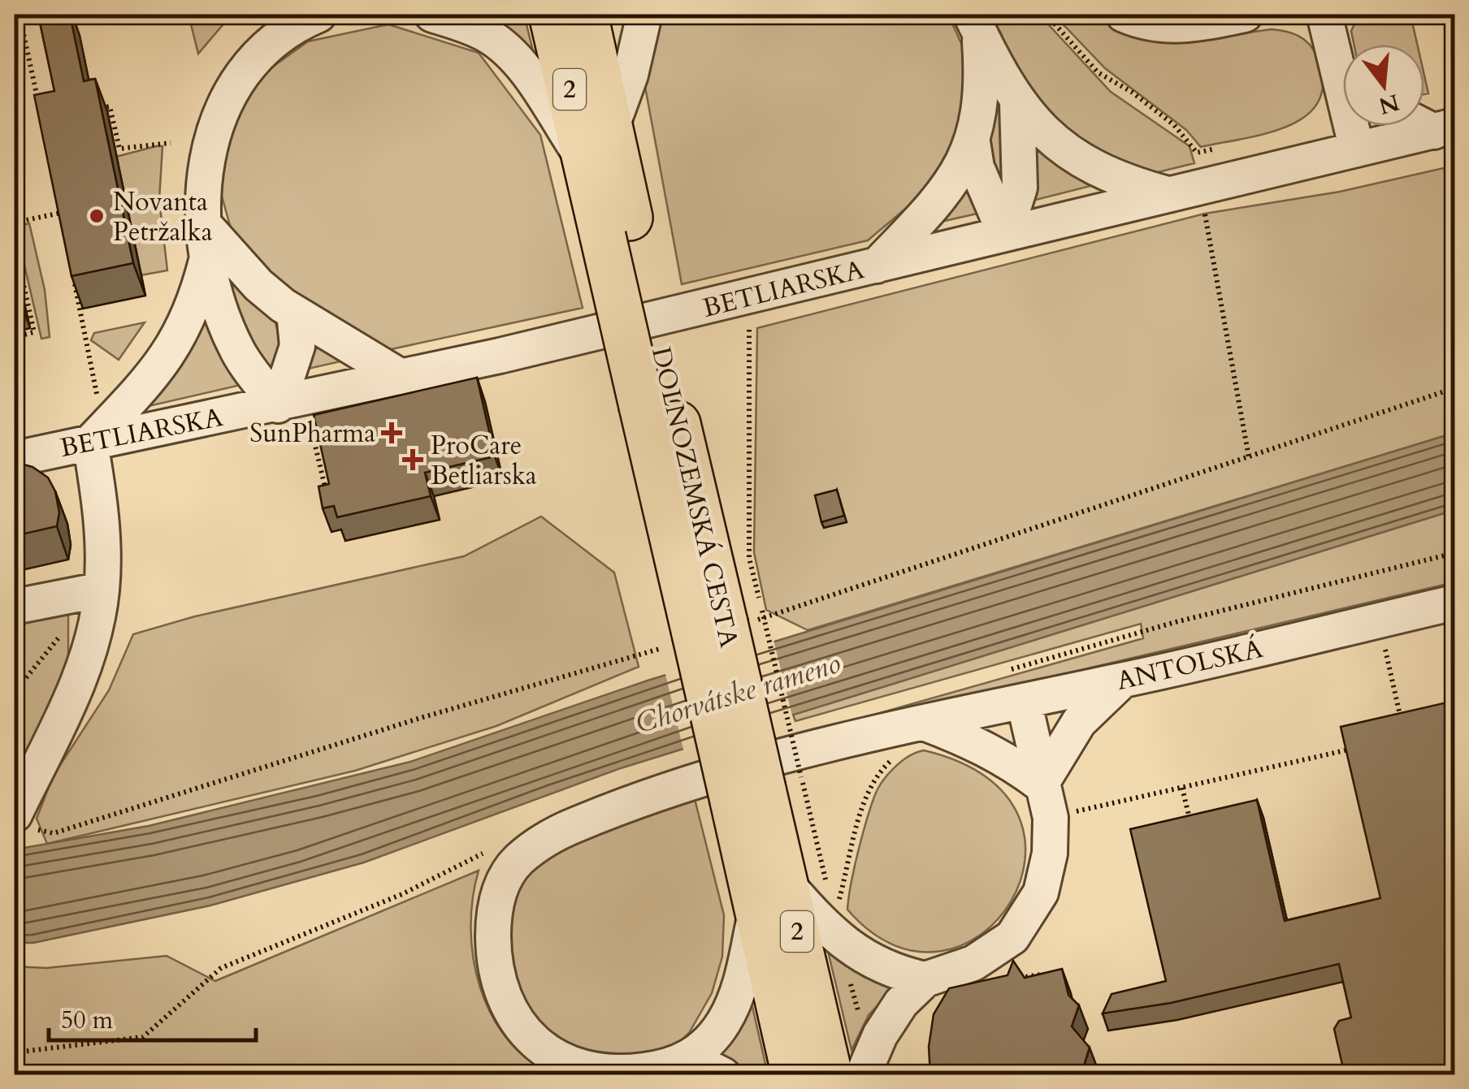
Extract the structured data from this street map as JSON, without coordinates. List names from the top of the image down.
{
  "streets": {
    "main road": ["2", "DOLNOZEMSKÁ CESTA"],
    "street": ["BETLIARSKA", "ANTOLSKÁ"]
  },
  "water": ["Chorvátske rameno"],
  "places": {
    "other": ["Novanta Petržalka"],
    "health": ["SunPharma", "ProCare Betliarska"]
  },
  "scale_bar": "50 m",
  "north": "bottom"
}
